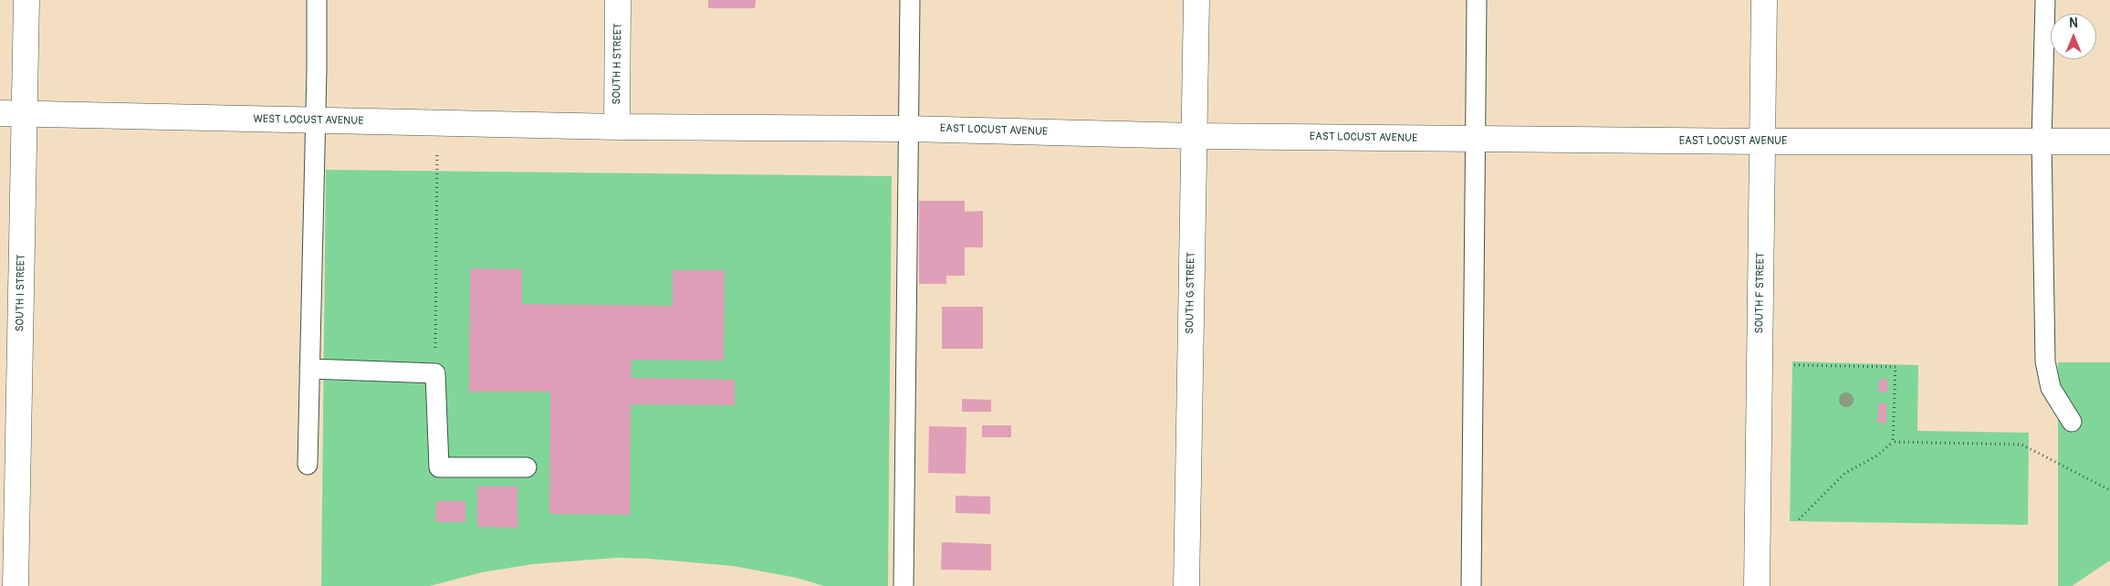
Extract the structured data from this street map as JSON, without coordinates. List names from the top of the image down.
{
  "streets": {
    "street": [
      "SOUTH H STREET",
      "WEST LOCUST AVENUE",
      "EAST LOCUST AVENUE",
      "SOUTH I STREET",
      "SOUTH G STREET",
      "SOUTH F STREET"
    ]
  },
  "crossings": [
    ["SOUTH H STREET", "WEST LOCUST AVENUE"],
    ["SOUTH H STREET", "EAST LOCUST AVENUE"],
    ["WEST LOCUST AVENUE", "EAST LOCUST AVENUE"],
    ["WEST LOCUST AVENUE", "SOUTH I STREET"],
    ["EAST LOCUST AVENUE", "SOUTH G STREET"],
    ["EAST LOCUST AVENUE", "SOUTH F STREET"]
  ],
  "north": "top"
}
